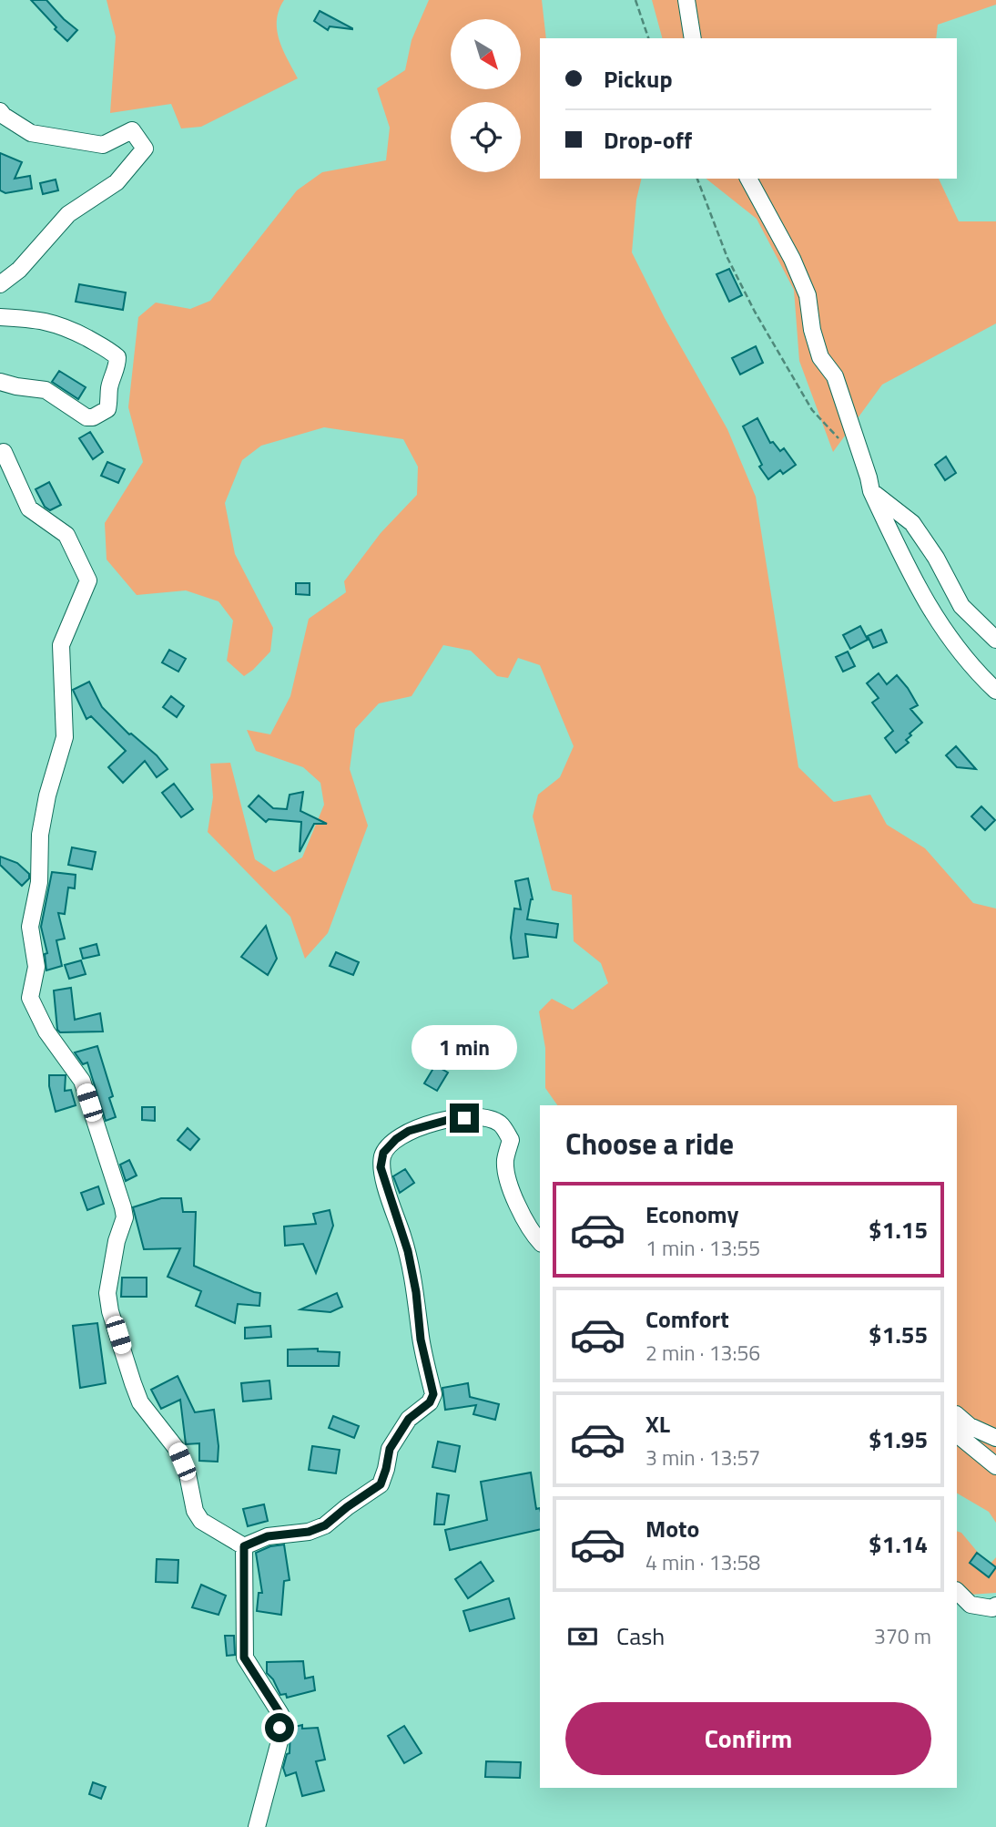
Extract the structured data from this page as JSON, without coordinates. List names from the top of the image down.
{
  "north": "bottom right",
  "page": {
    "banner": ["Pickup", "Drop-off"],
    "bubble": "1 min",
    "heading": "Choose a ride",
    "list": [
      {
        "name": "Economy",
        "note": "1 min · 13:55",
        "value": "$1.15"
      },
      {
        "name": "Comfort",
        "note": "2 min · 13:56",
        "value": "$1.55"
      },
      {
        "name": "XL",
        "note": "3 min · 13:57",
        "value": "$1.95"
      },
      {
        "name": "Moto",
        "note": "4 min · 13:58",
        "value": "$1.14"
      }
    ],
    "pay": ["Cash", "370 m"],
    "buttons": "Confirm"
  }
}
